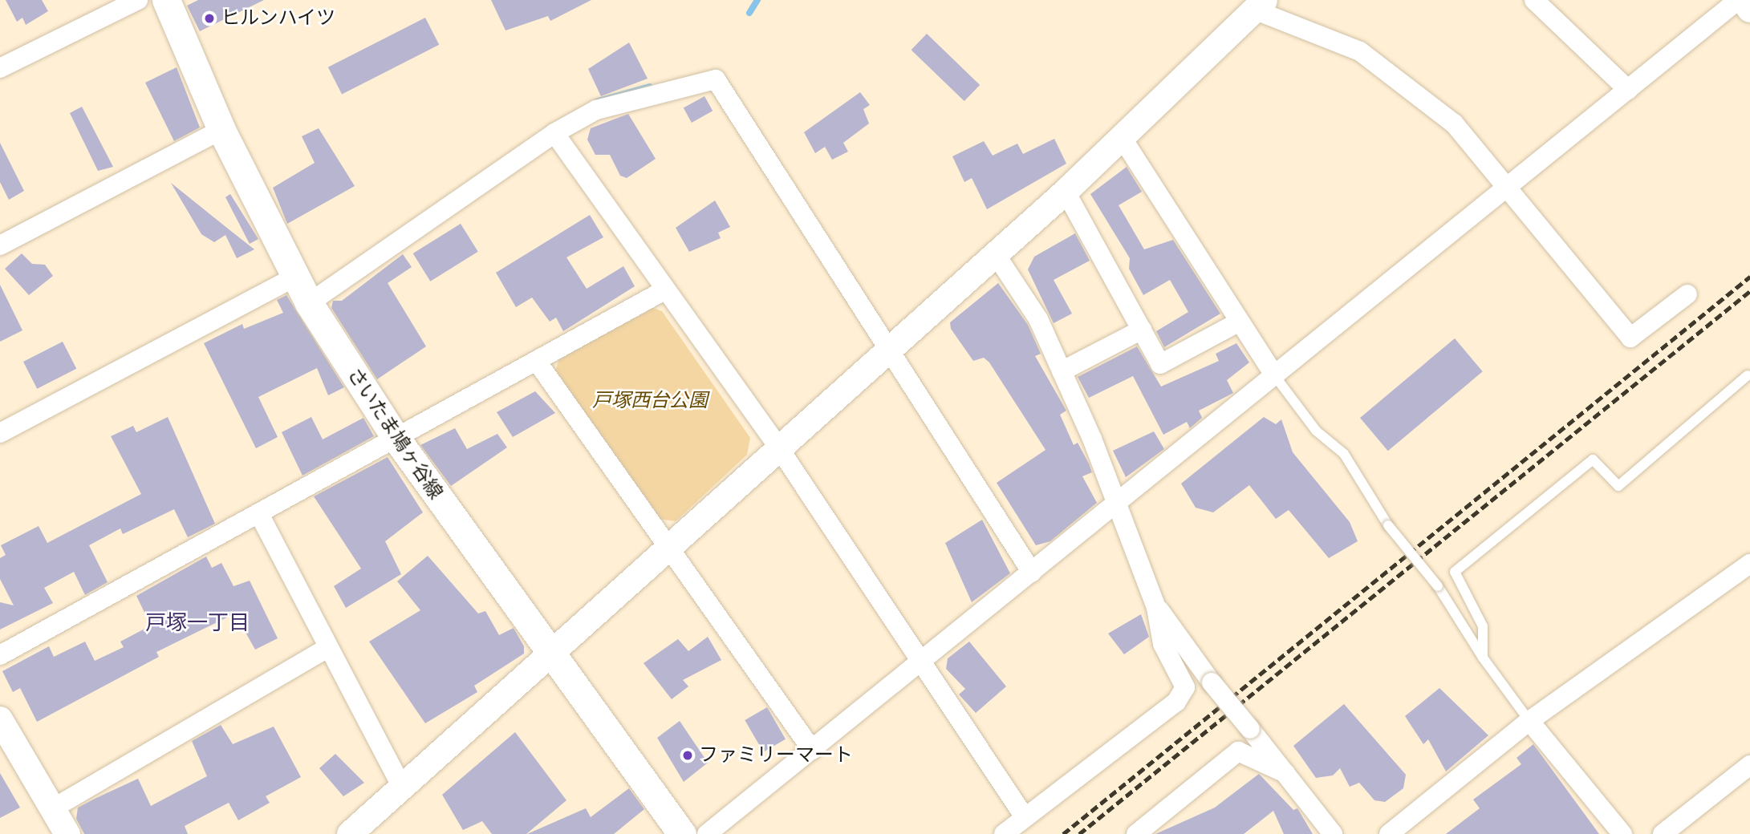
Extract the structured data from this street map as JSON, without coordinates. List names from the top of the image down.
{
  "streets": {
    "main road": ["さいたま鳩ヶ谷線"]
  },
  "districts": ["戸塚一丁目"],
  "parks": ["戸塚西台公園"],
  "places": ["ヒルンハイツ", "ファミリーマート"]
}
